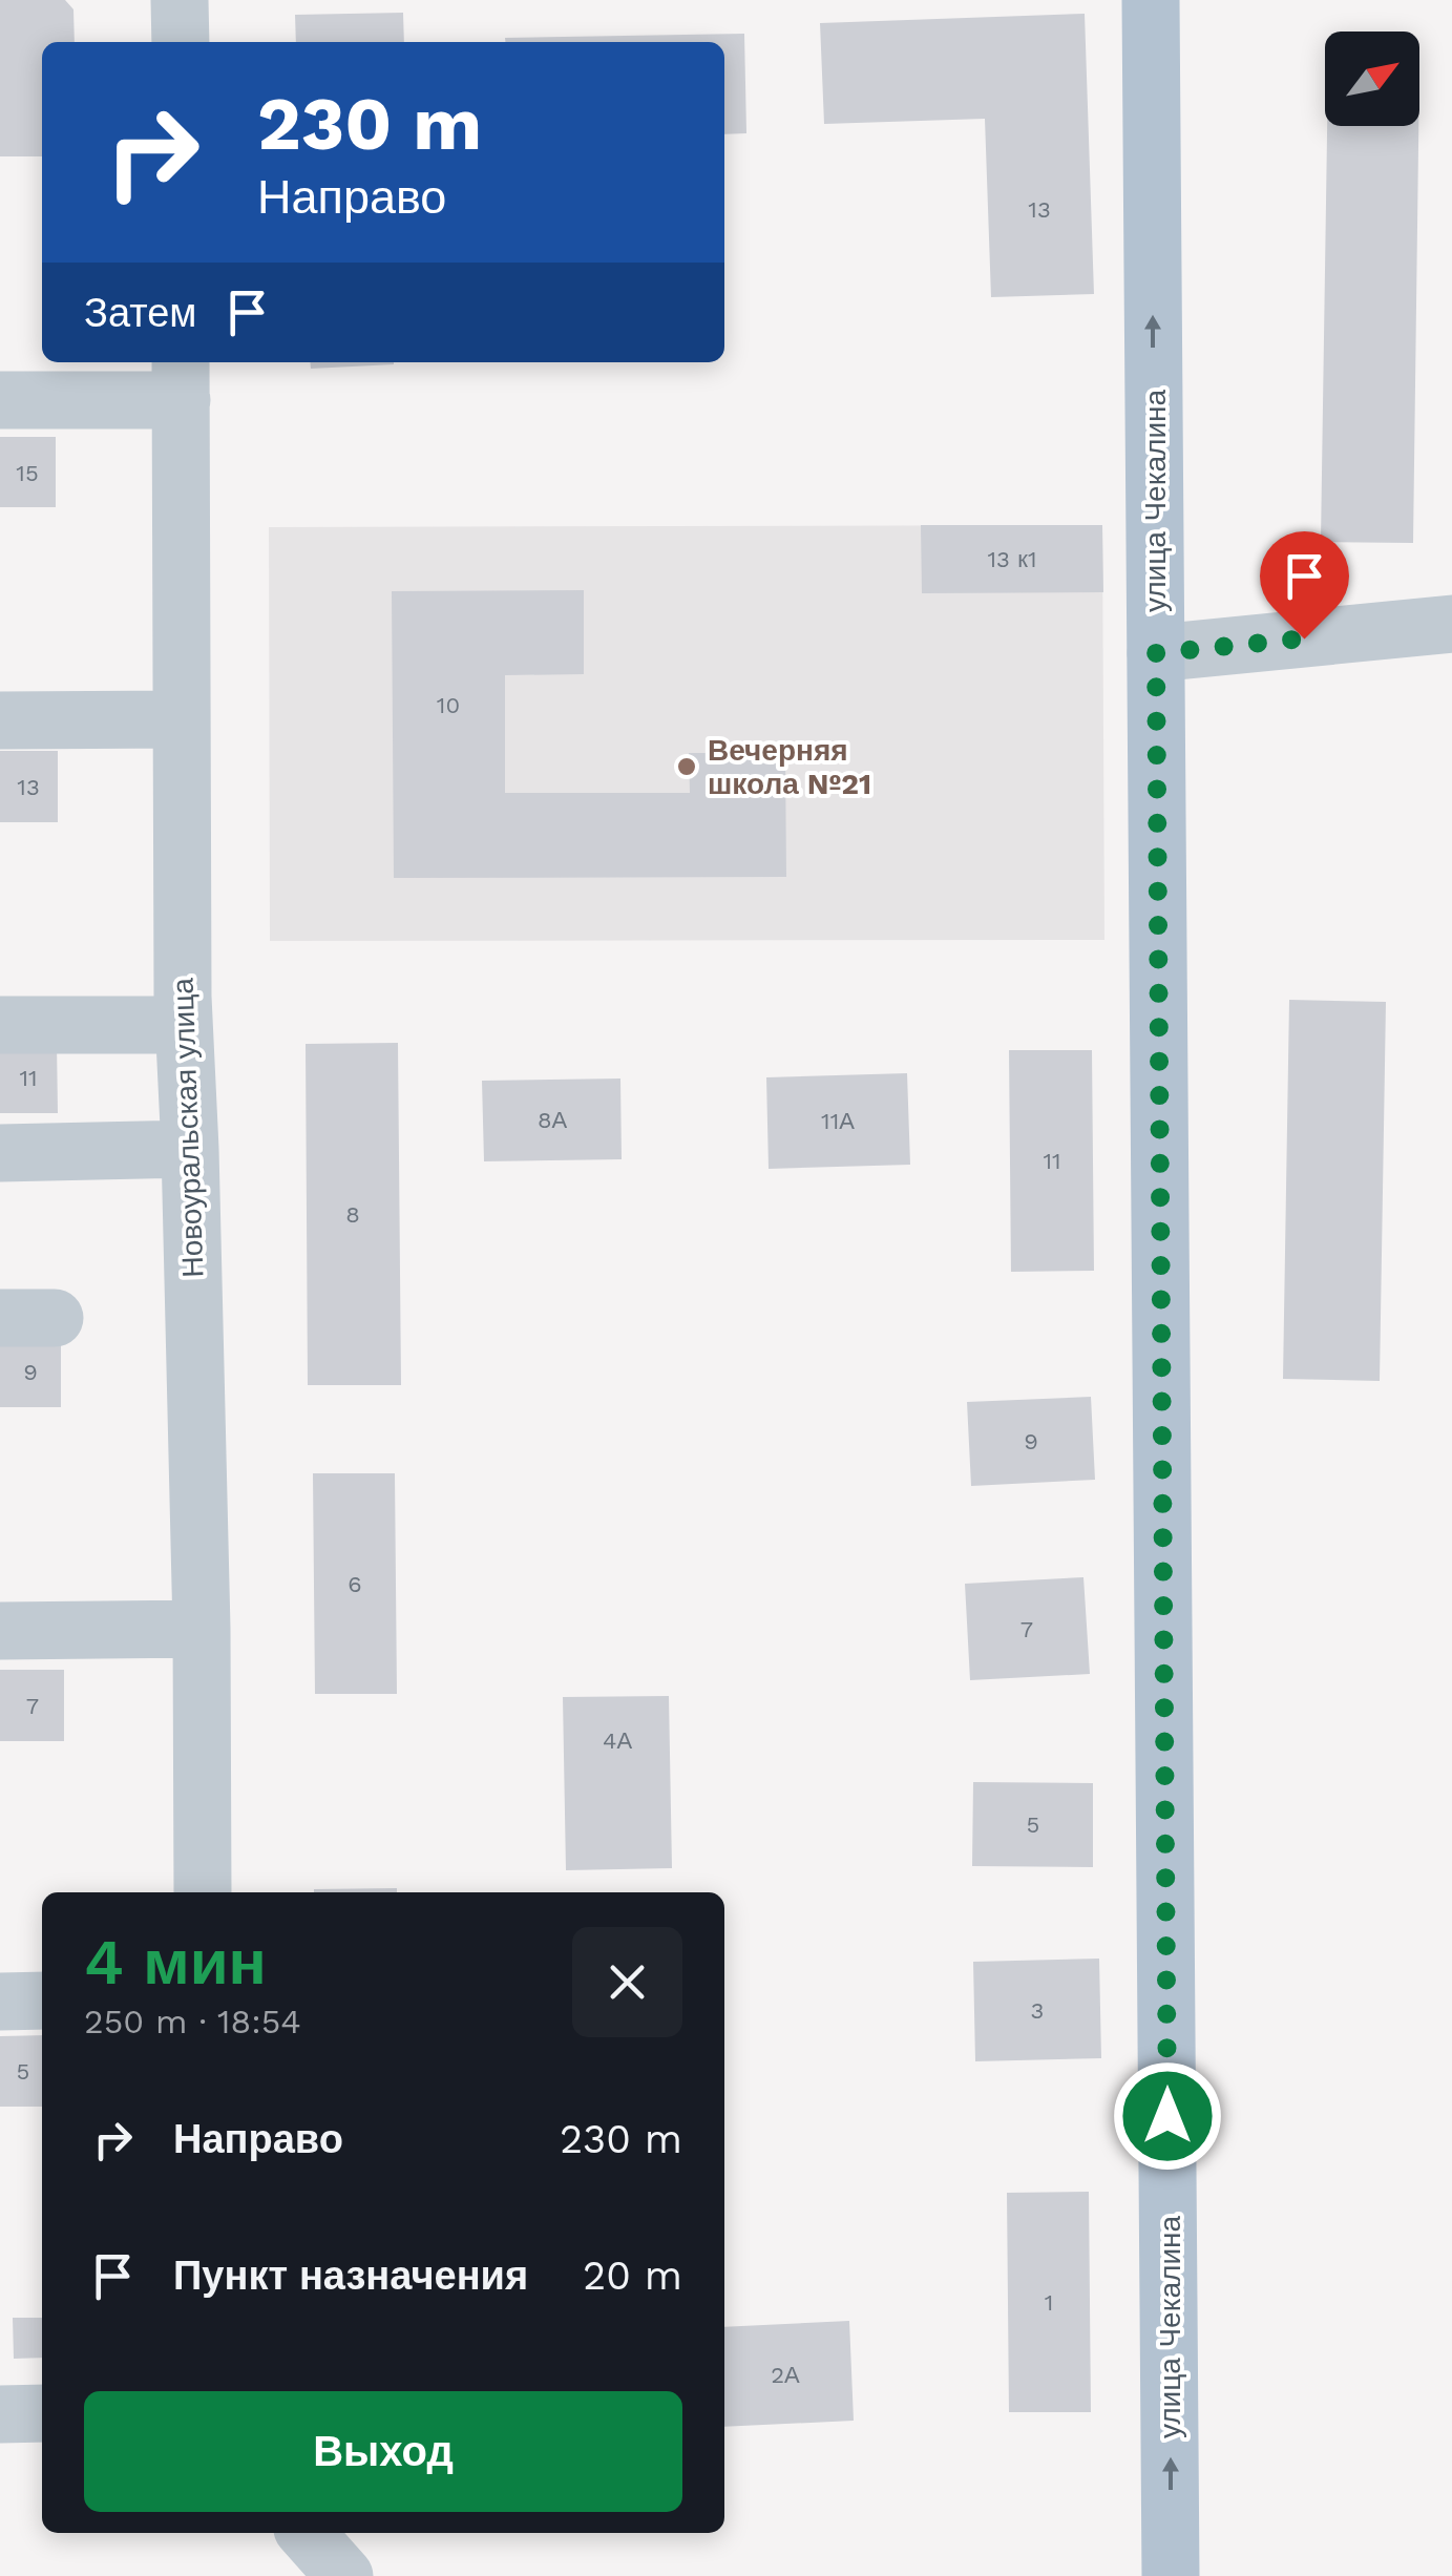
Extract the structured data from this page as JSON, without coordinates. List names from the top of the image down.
{
  "streets": {
    "main road": ["улица Чекалина"],
    "street": ["Новоуральская улица"]
  },
  "one_way": ["улица Чекалина"],
  "places": ["Вечерняя школа №21"],
  "house_numbers": [
    "13",
    "15",
    "13 к1",
    "10",
    "13",
    "11",
    "8А",
    "11А",
    "11",
    "8",
    "9",
    "9",
    "6",
    "7",
    "7",
    "4А",
    "5",
    "3",
    "5",
    "1",
    "2А"
  ],
  "north": "top right",
  "page": {
    "turn": ["230 m", "Направо"],
    "then": "Затем",
    "heading": ["4 мин", "250 m · 18:54"],
    "list": [
      {
        "name": "Направо",
        "value": "230 m"
      },
      {
        "name": "Пункт назначения",
        "value": "20 m"
      }
    ],
    "buttons": "Выход"
  }
}
